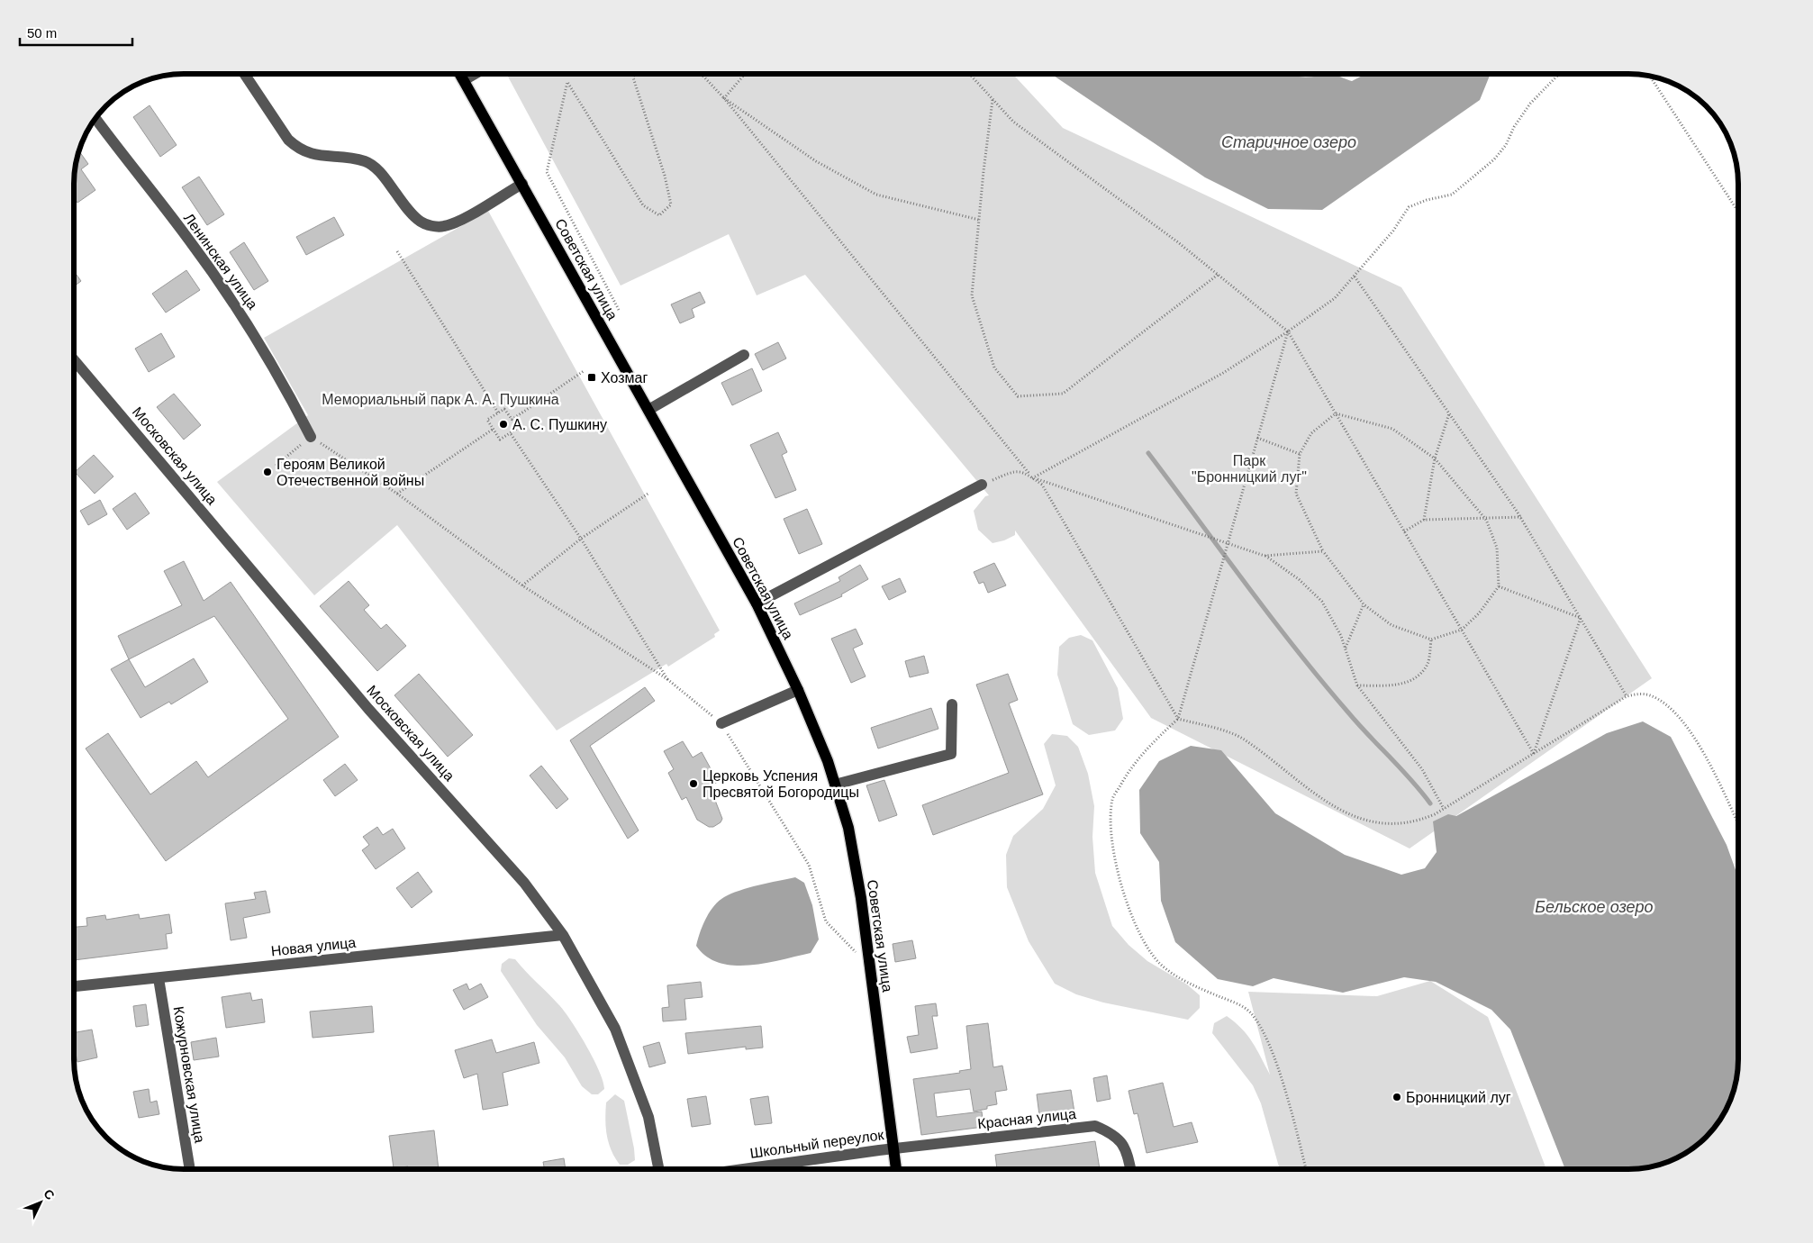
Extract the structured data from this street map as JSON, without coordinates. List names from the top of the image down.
{
  "streets": {
    "main road": ["Советская улица"],
    "street": [
      "Ленинская улица",
      "Московская улица",
      "Новая улица",
      "Кожурновская улица",
      "Красная улица",
      "Школьный переулок"
    ]
  },
  "crossings": [
    ["Советская улица", "Красная улица"],
    ["Советская улица", "Школьный переулок"],
    ["Московская улица", "Новая улица"],
    ["Новая улица", "Кожурновская улица"],
    ["Красная улица", "Школьный переулок"]
  ],
  "water": ["Старичное озеро", "Бельское озеро"],
  "parks": ["Мемориальный парк А. А. Пушкина", "Парк \"Бронницкий луг\""],
  "places": {
    "transit": ["Хозмаг"],
    "other": [
      "А. С. Пушкину",
      "Героям Великой Отечественной войны",
      "Церковь Успения Пресвятой Богородицы",
      "Бронницкий луг"
    ]
  },
  "scale_bar": "50 m",
  "north": "top right"
}
